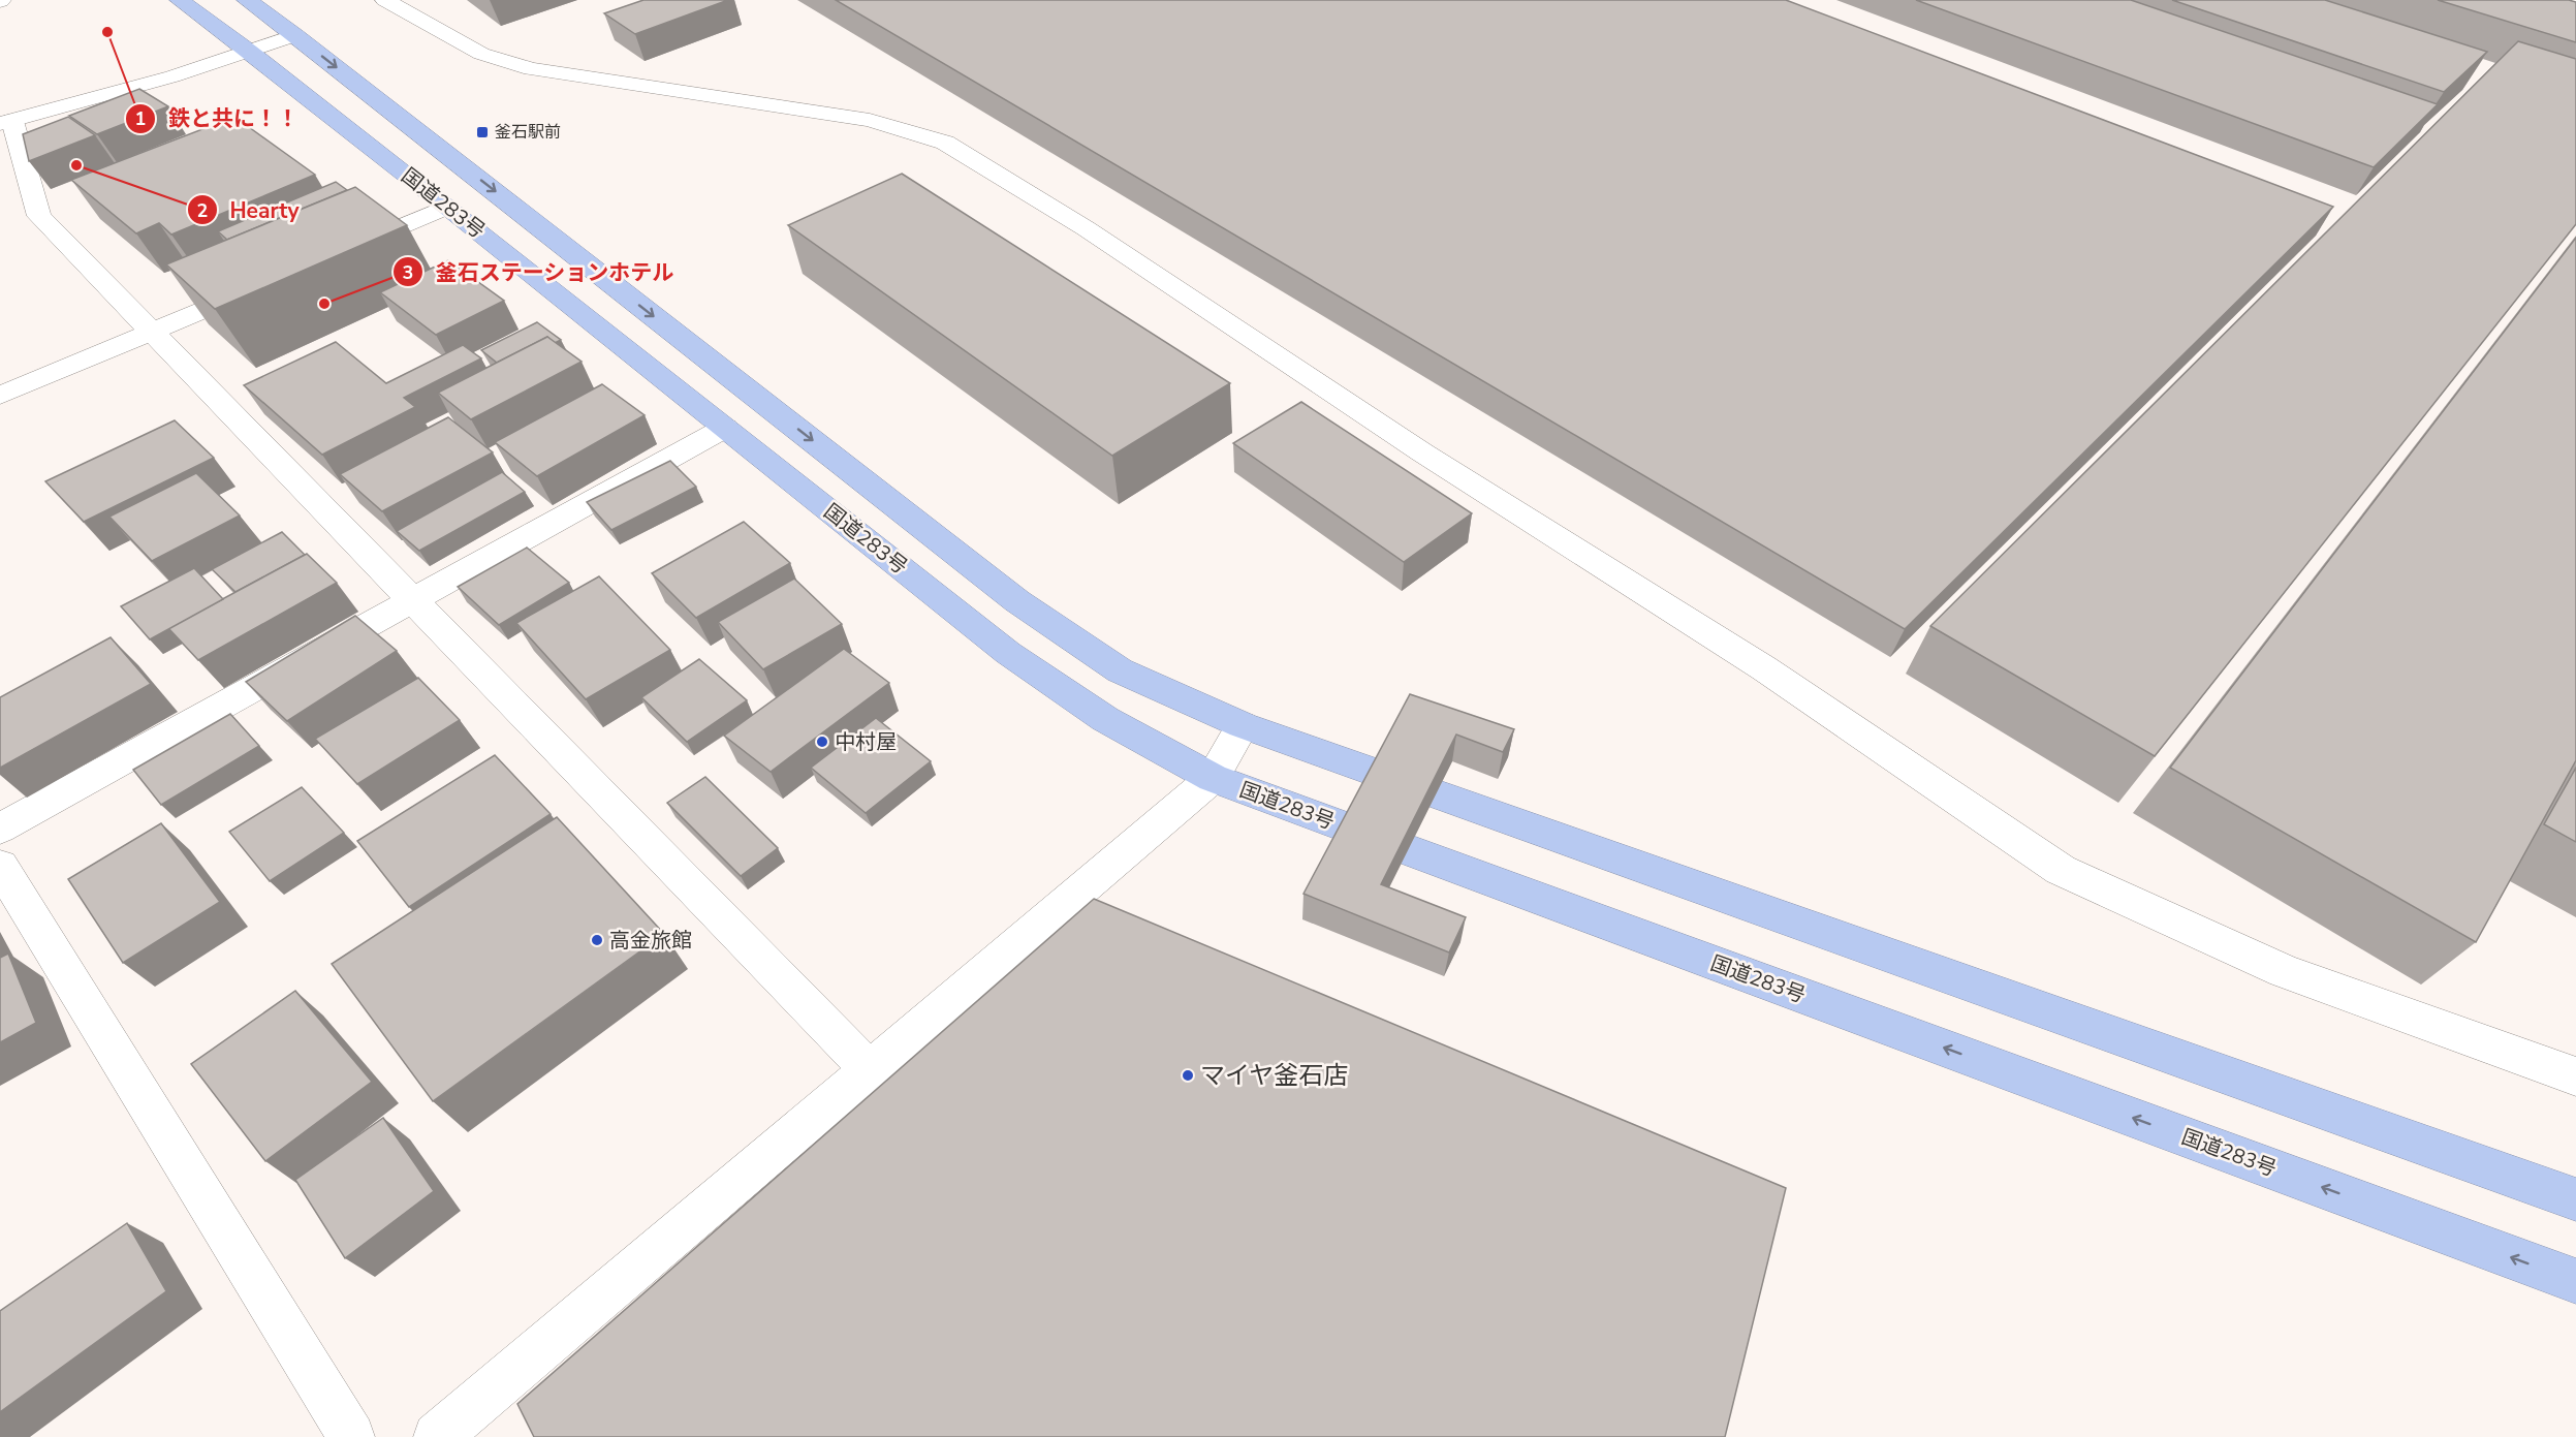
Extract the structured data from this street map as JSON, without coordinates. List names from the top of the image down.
{
  "streets": {
    "highway": ["国道283号"]
  },
  "places": {
    "other": [
      "鉄と共に！！",
      "Hearty",
      "釜石ステーションホテル",
      "中村屋",
      "高金旅館",
      "マイヤ釜石店"
    ],
    "transit": ["釜石駅前"]
  }
}
